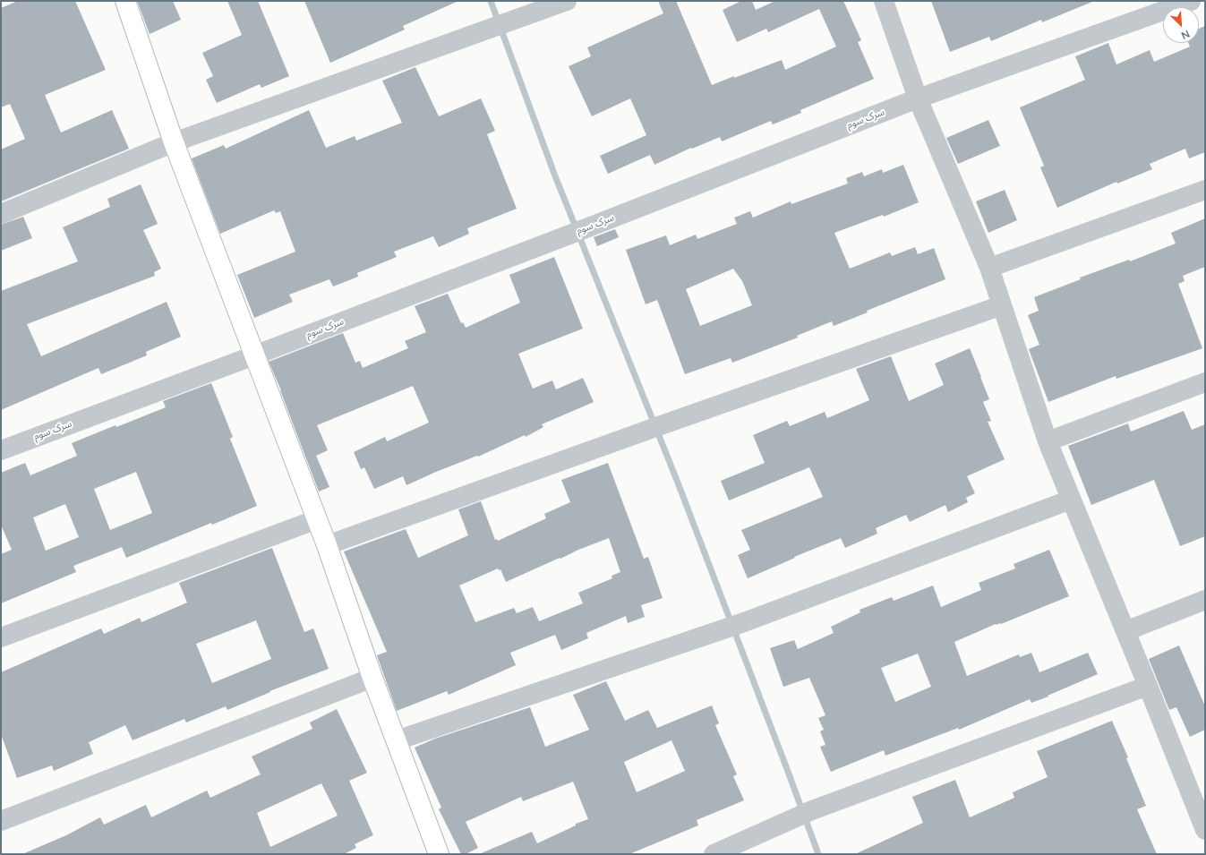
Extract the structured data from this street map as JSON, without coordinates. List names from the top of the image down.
{
  "streets": {
    "street": ["سرک سوم"]
  },
  "north": "bottom right"
}
